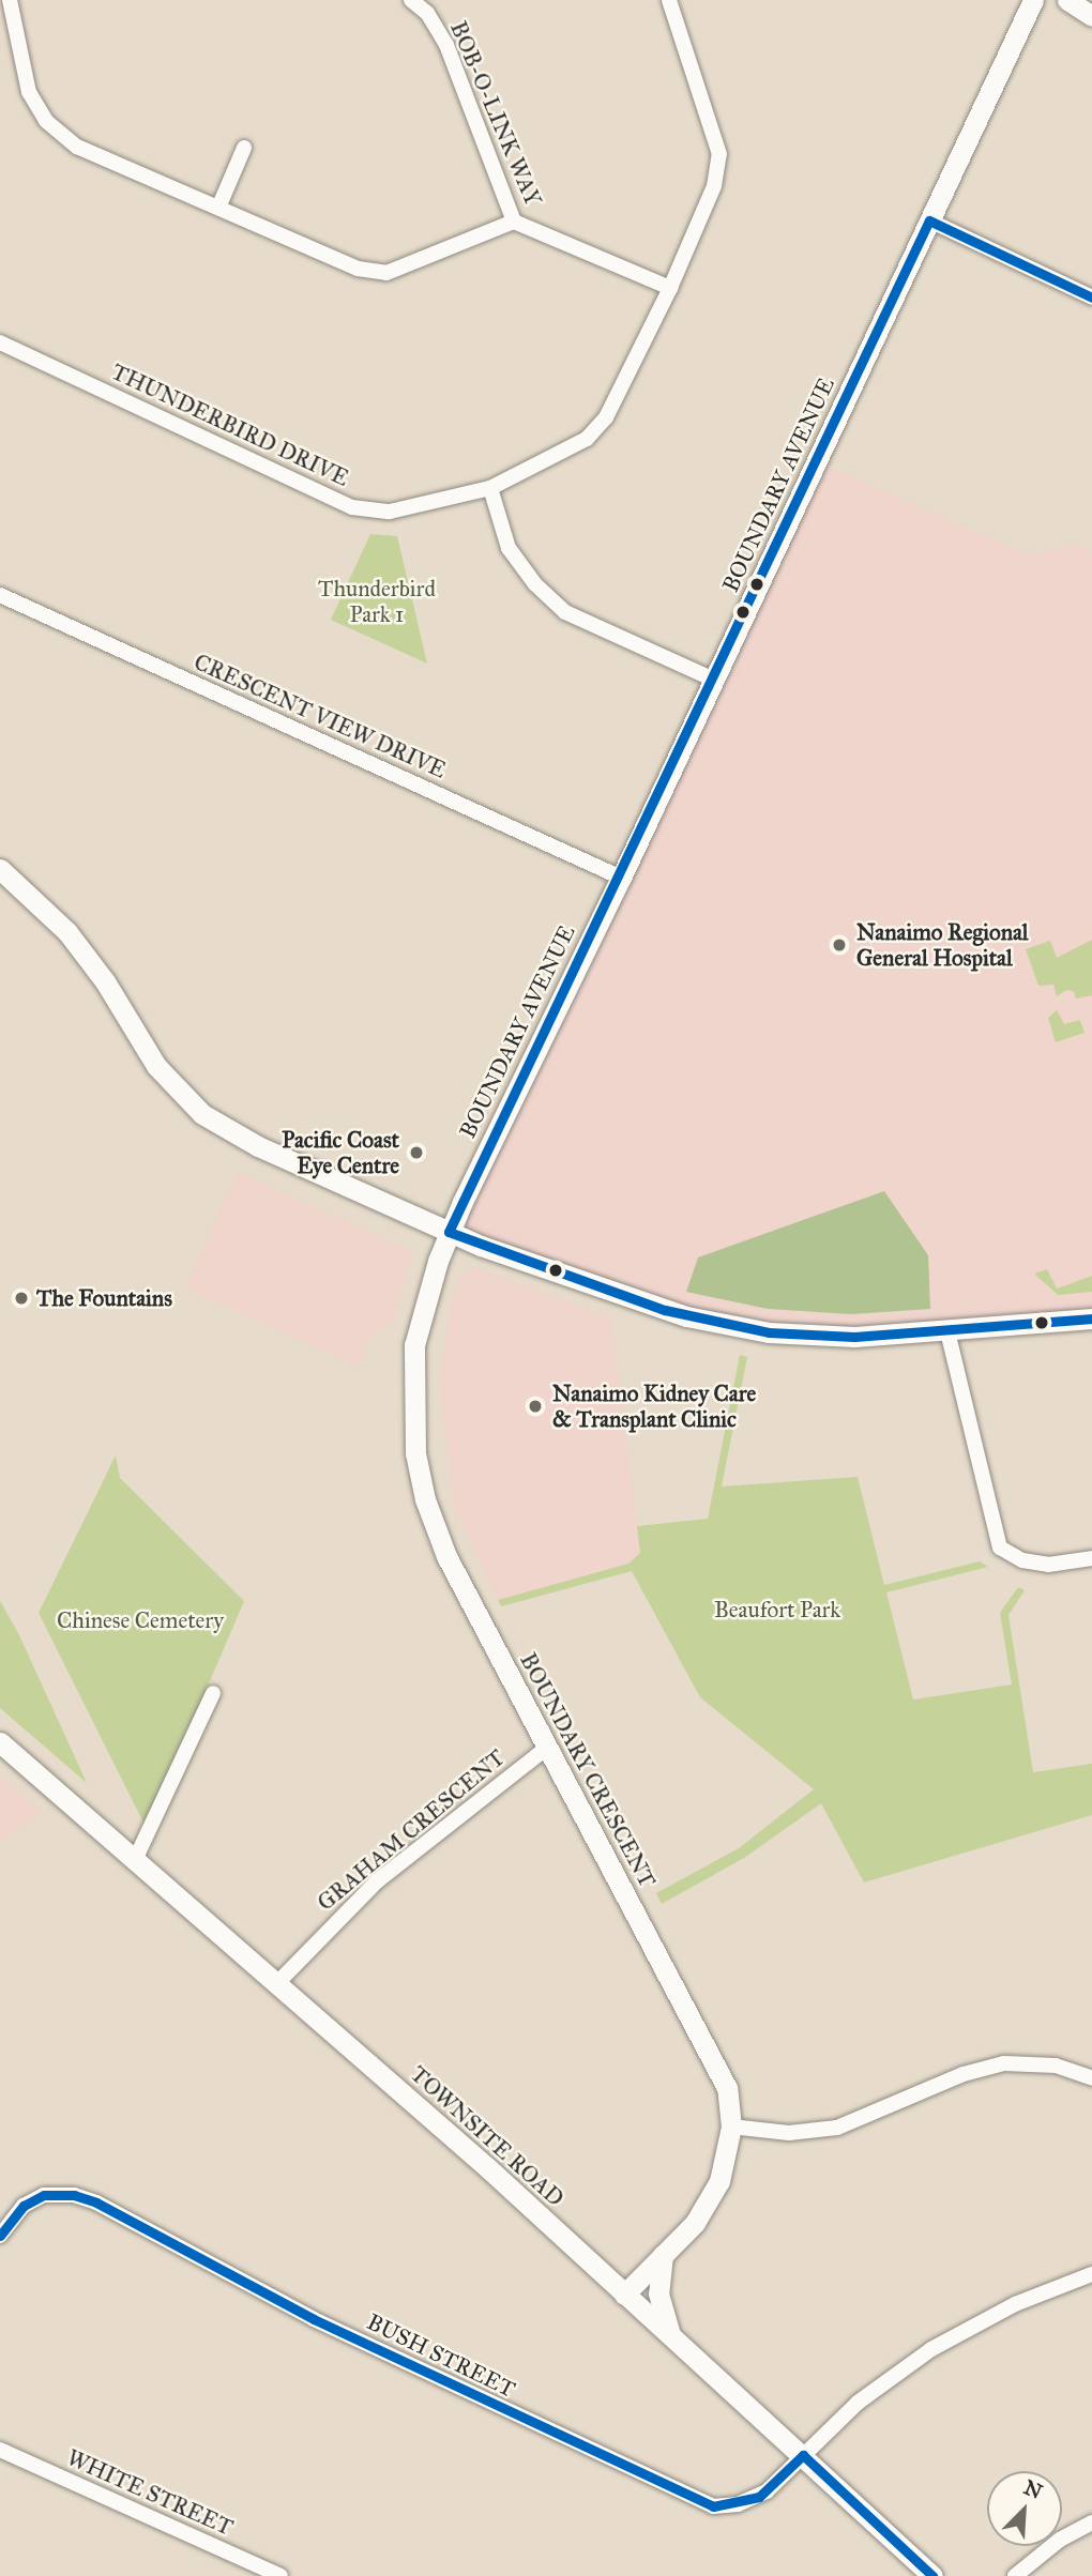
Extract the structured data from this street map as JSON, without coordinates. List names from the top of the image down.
{
  "streets": {
    "street": [
      "BOB-O-LINK WAY",
      "THUNDERBIRD DRIVE",
      "BOUNDARY AVENUE",
      "CRESCENT VIEW DRIVE",
      "BOUNDARY CRESCENT",
      "GRAHAM CRESCENT",
      "TOWNSITE ROAD",
      "BUSH STREET",
      "WHITE STREET"
    ]
  },
  "crossings": [
    ["BOB-O-LINK WAY", "THUNDERBIRD DRIVE"],
    ["BOUNDARY AVENUE", "CRESCENT VIEW DRIVE"],
    ["BOUNDARY AVENUE", "BOUNDARY CRESCENT"],
    ["BOUNDARY CRESCENT", "GRAHAM CRESCENT"],
    ["BOUNDARY CRESCENT", "TOWNSITE ROAD"],
    ["GRAHAM CRESCENT", "TOWNSITE ROAD"],
    ["TOWNSITE ROAD", "BUSH STREET"]
  ],
  "parks": ["Thunderbird Park 1", "Beaufort Park", "Chinese Cemetery"],
  "places": [
    "Nanaimo Regional General Hospital",
    "Pacific Coast Eye Centre",
    "The Fountains",
    "Nanaimo Kidney Care & Transplant Clinic"
  ],
  "north": "top right"
}
